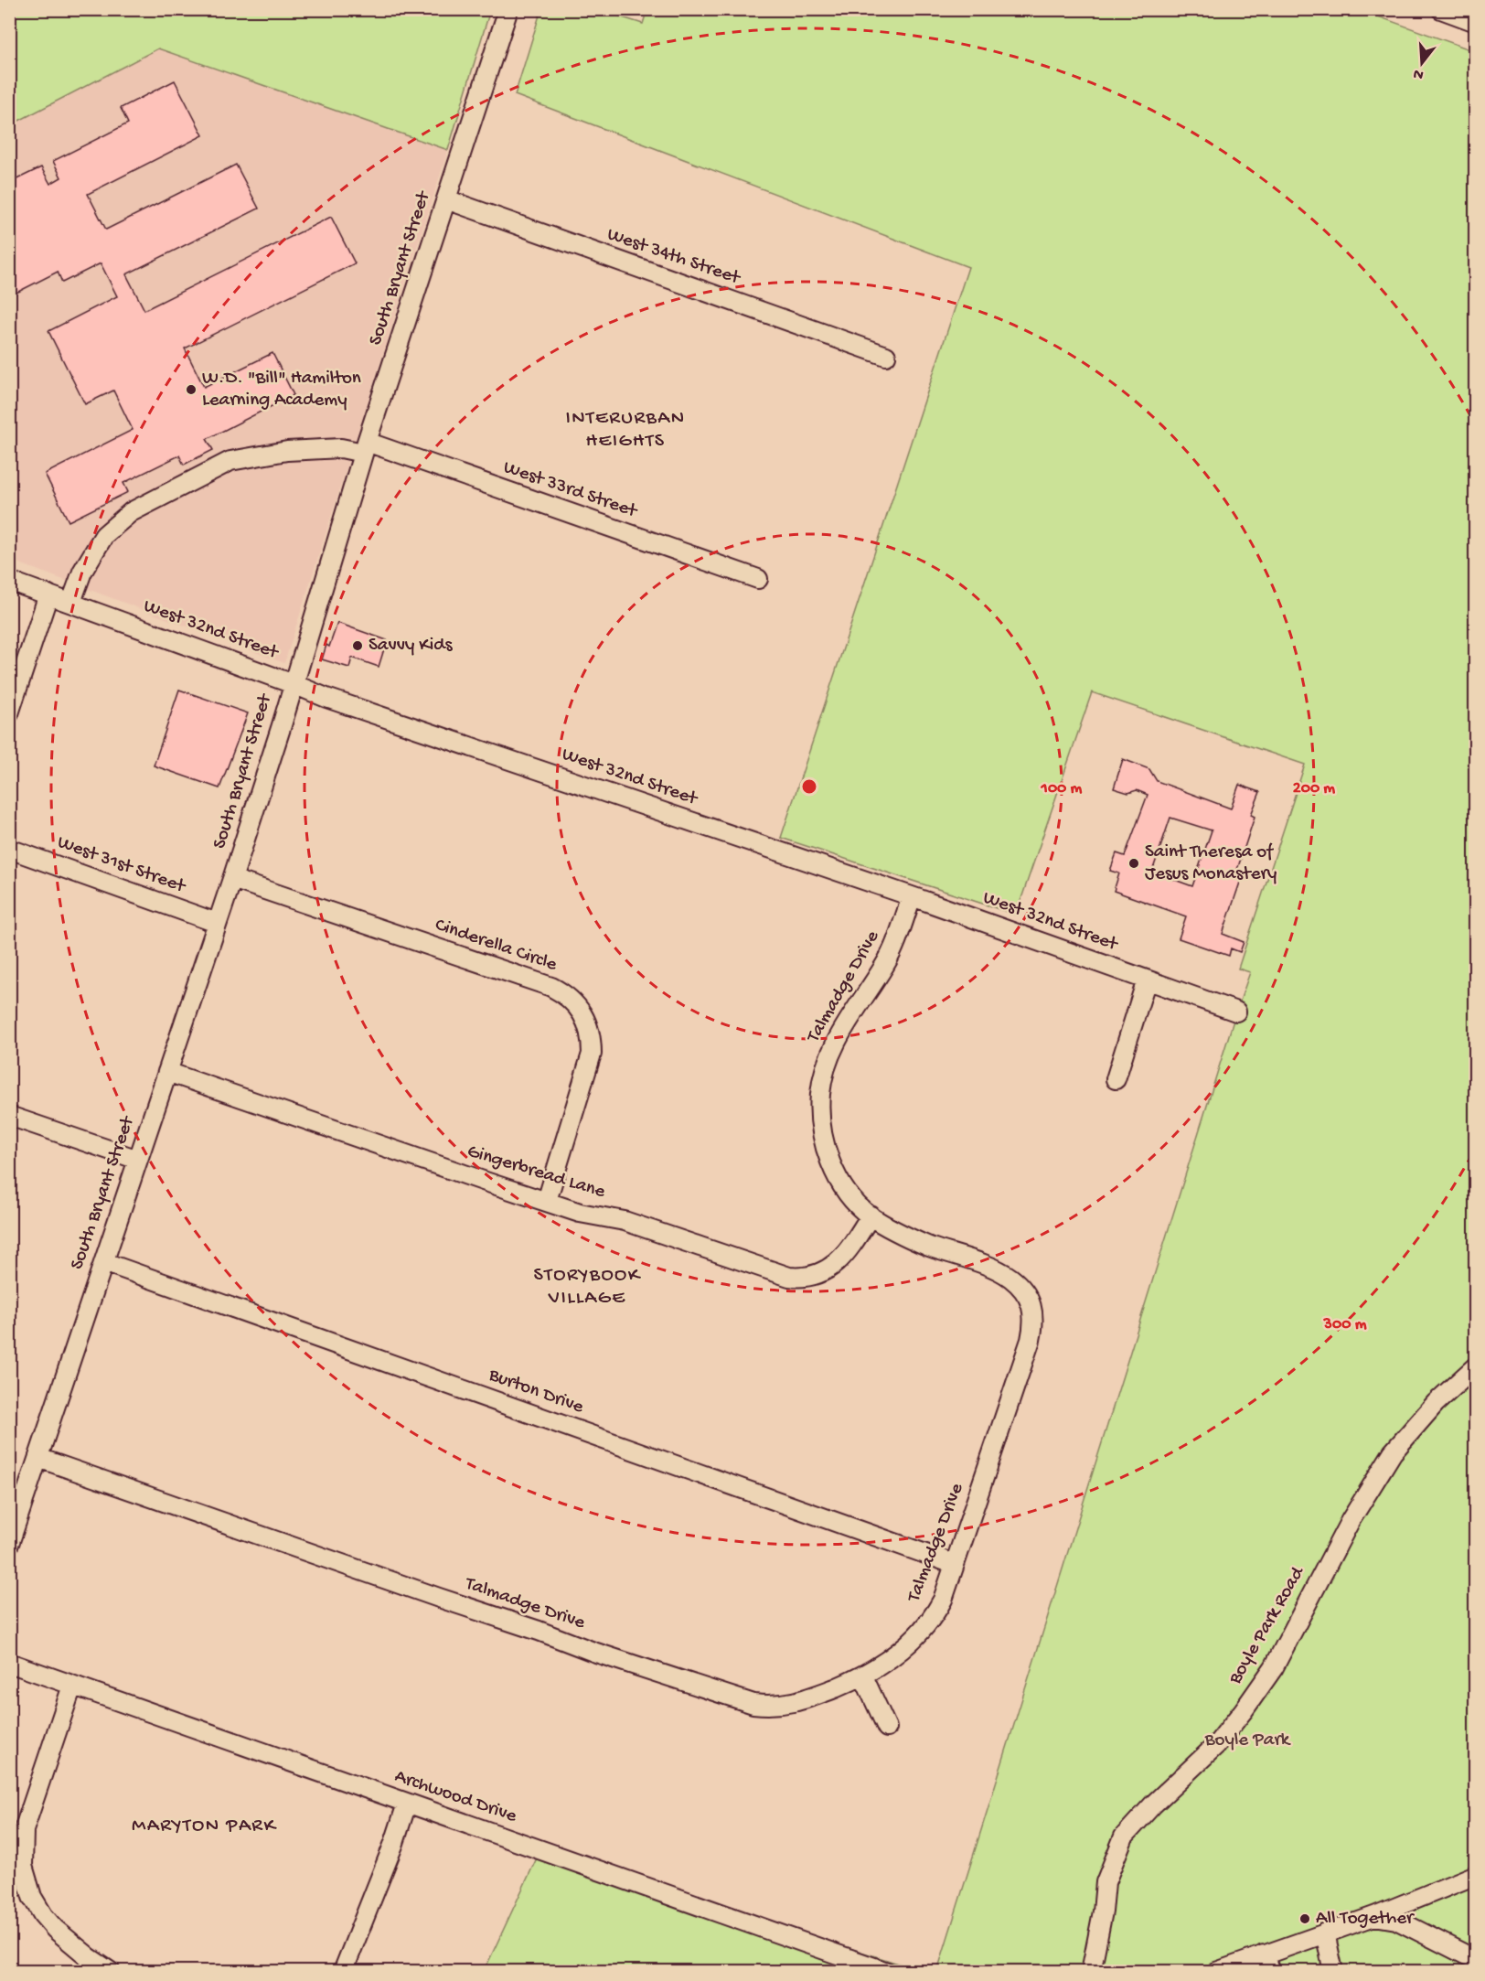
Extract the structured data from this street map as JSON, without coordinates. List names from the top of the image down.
{
  "streets": {
    "street": [
      "West 34th Street",
      "South Bryant Street",
      "West 33rd Street",
      "West 32nd Street",
      "West 31st Street",
      "Cinderella Circle",
      "Talmadge Drive",
      "Gingerbread Lane",
      "Burton Drive",
      "Boyle Park Road",
      "Archwood Drive"
    ]
  },
  "crossings": [
    ["West 34th Street", "South Bryant Street"],
    ["South Bryant Street", "West 33rd Street"],
    ["South Bryant Street", "West 32nd Street"],
    ["South Bryant Street", "West 31st Street"],
    ["South Bryant Street", "Cinderella Circle"],
    ["South Bryant Street", "Talmadge Drive"],
    ["South Bryant Street", "Gingerbread Lane"],
    ["South Bryant Street", "Burton Drive"],
    ["West 33rd Street", "West 32nd Street"],
    ["West 32nd Street", "Talmadge Drive"],
    ["Cinderella Circle", "Gingerbread Lane"],
    ["Talmadge Drive", "Gingerbread Lane"],
    ["Talmadge Drive", "Burton Drive"]
  ],
  "districts": ["INTERURBAN HEIGHTS", "STORYBOOK VILLAGE", "MARYTON PARK"],
  "parks": ["Boyle Park"],
  "places": [
    "W.D. \"Bill\" Hamilton Learning Academy",
    "Savvy Kids",
    "Saint Theresa of Jesus Monastery",
    "All Together"
  ],
  "north": "bottom",
  "rings": ["100 m", "200 m", "300 m"]
}
